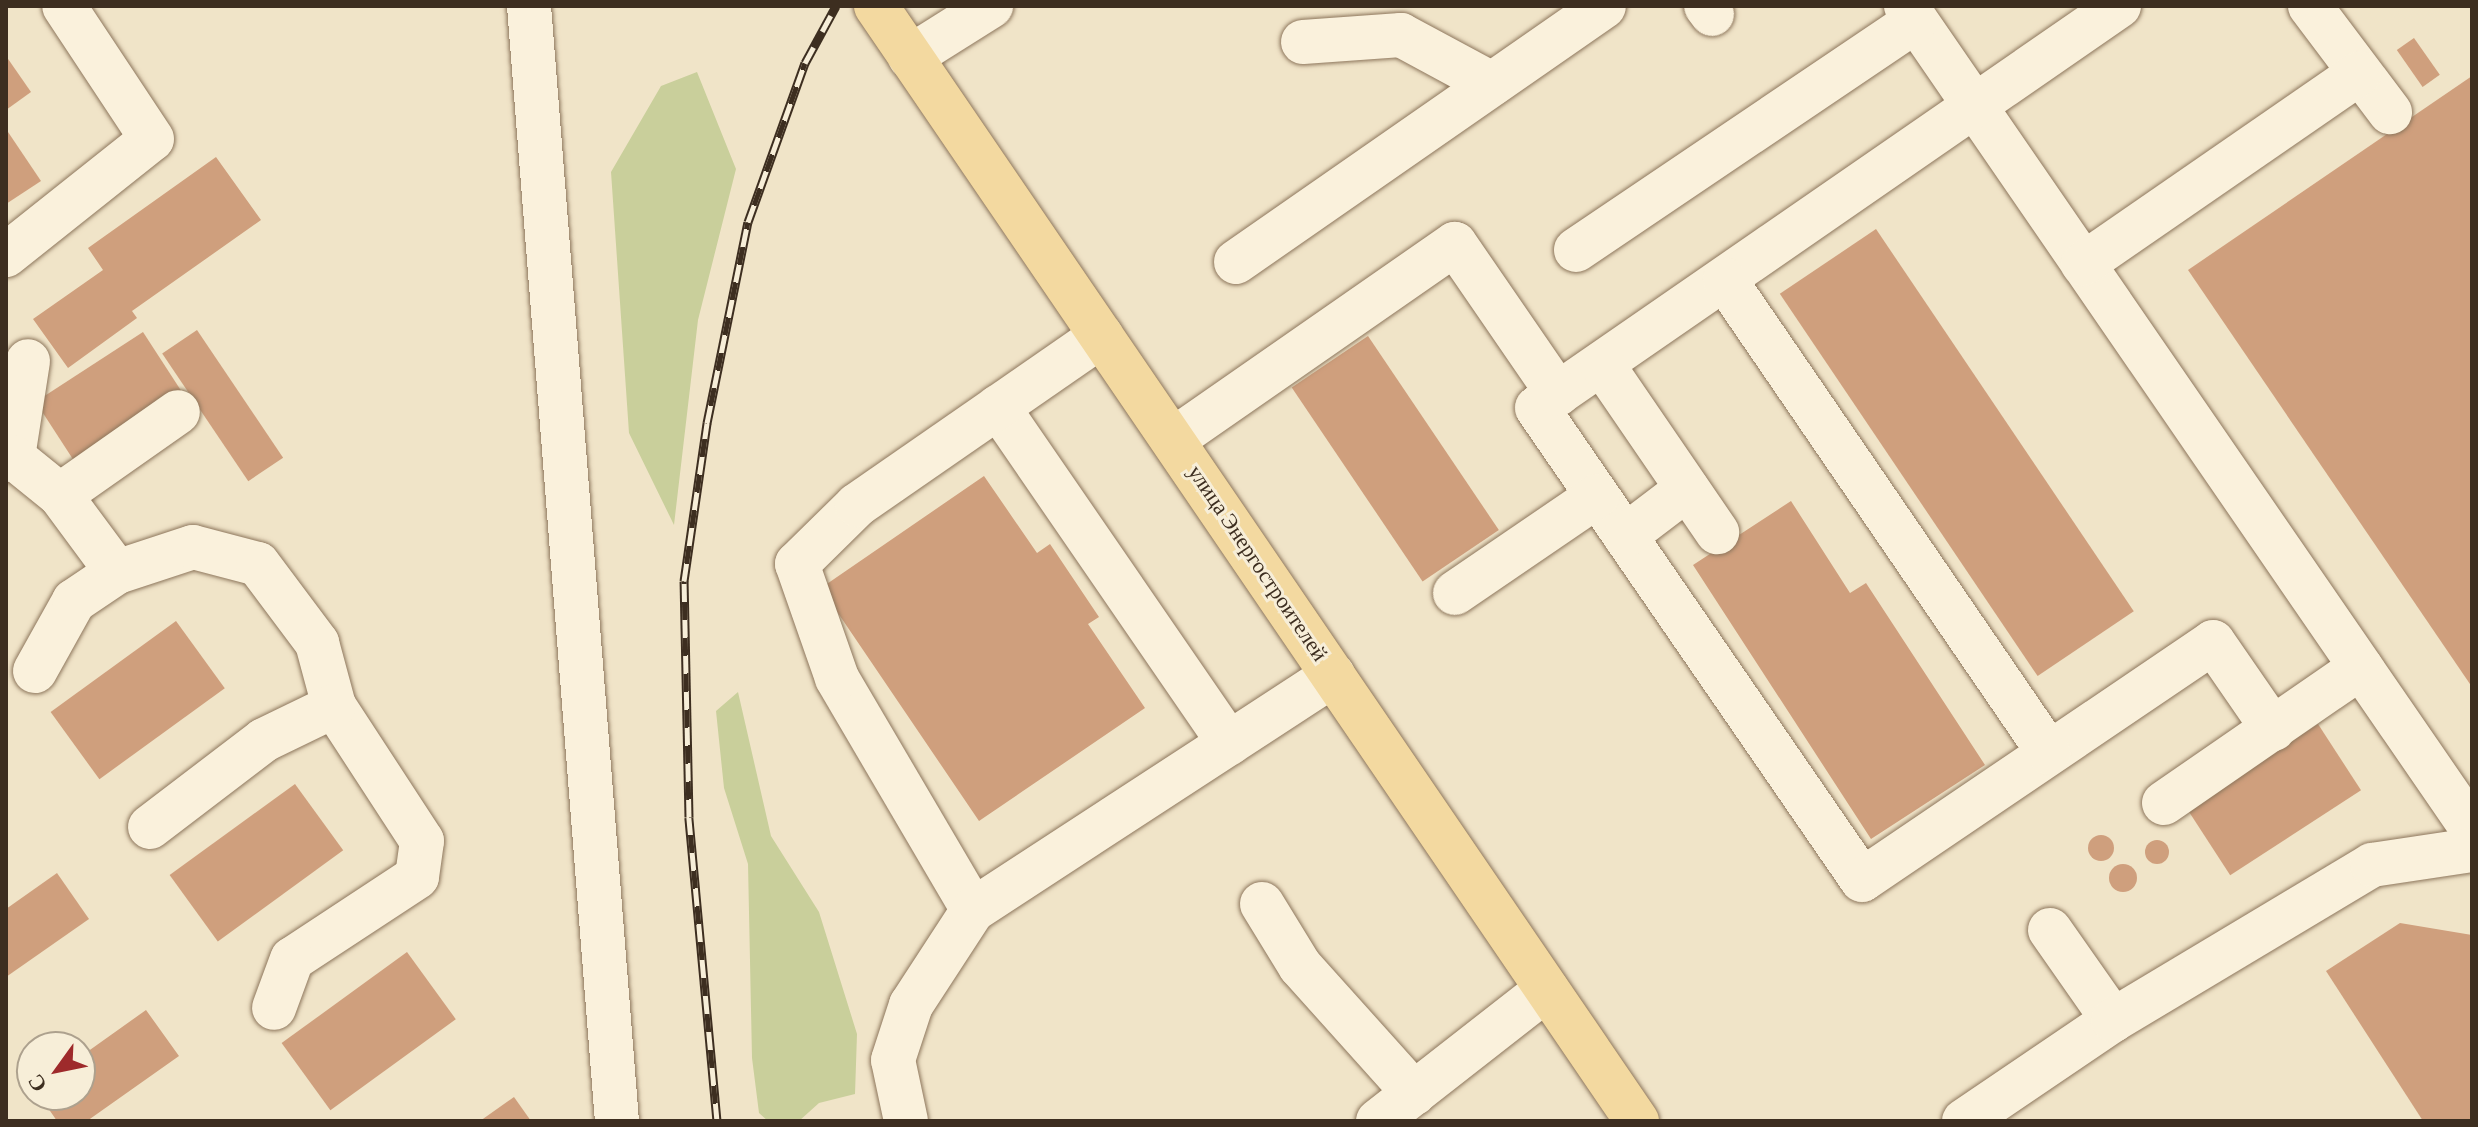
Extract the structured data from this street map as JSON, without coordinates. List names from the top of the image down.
{
  "streets": {
    "main road": ["улица Энергостроителей"]
  },
  "north": "bottom left"
}
